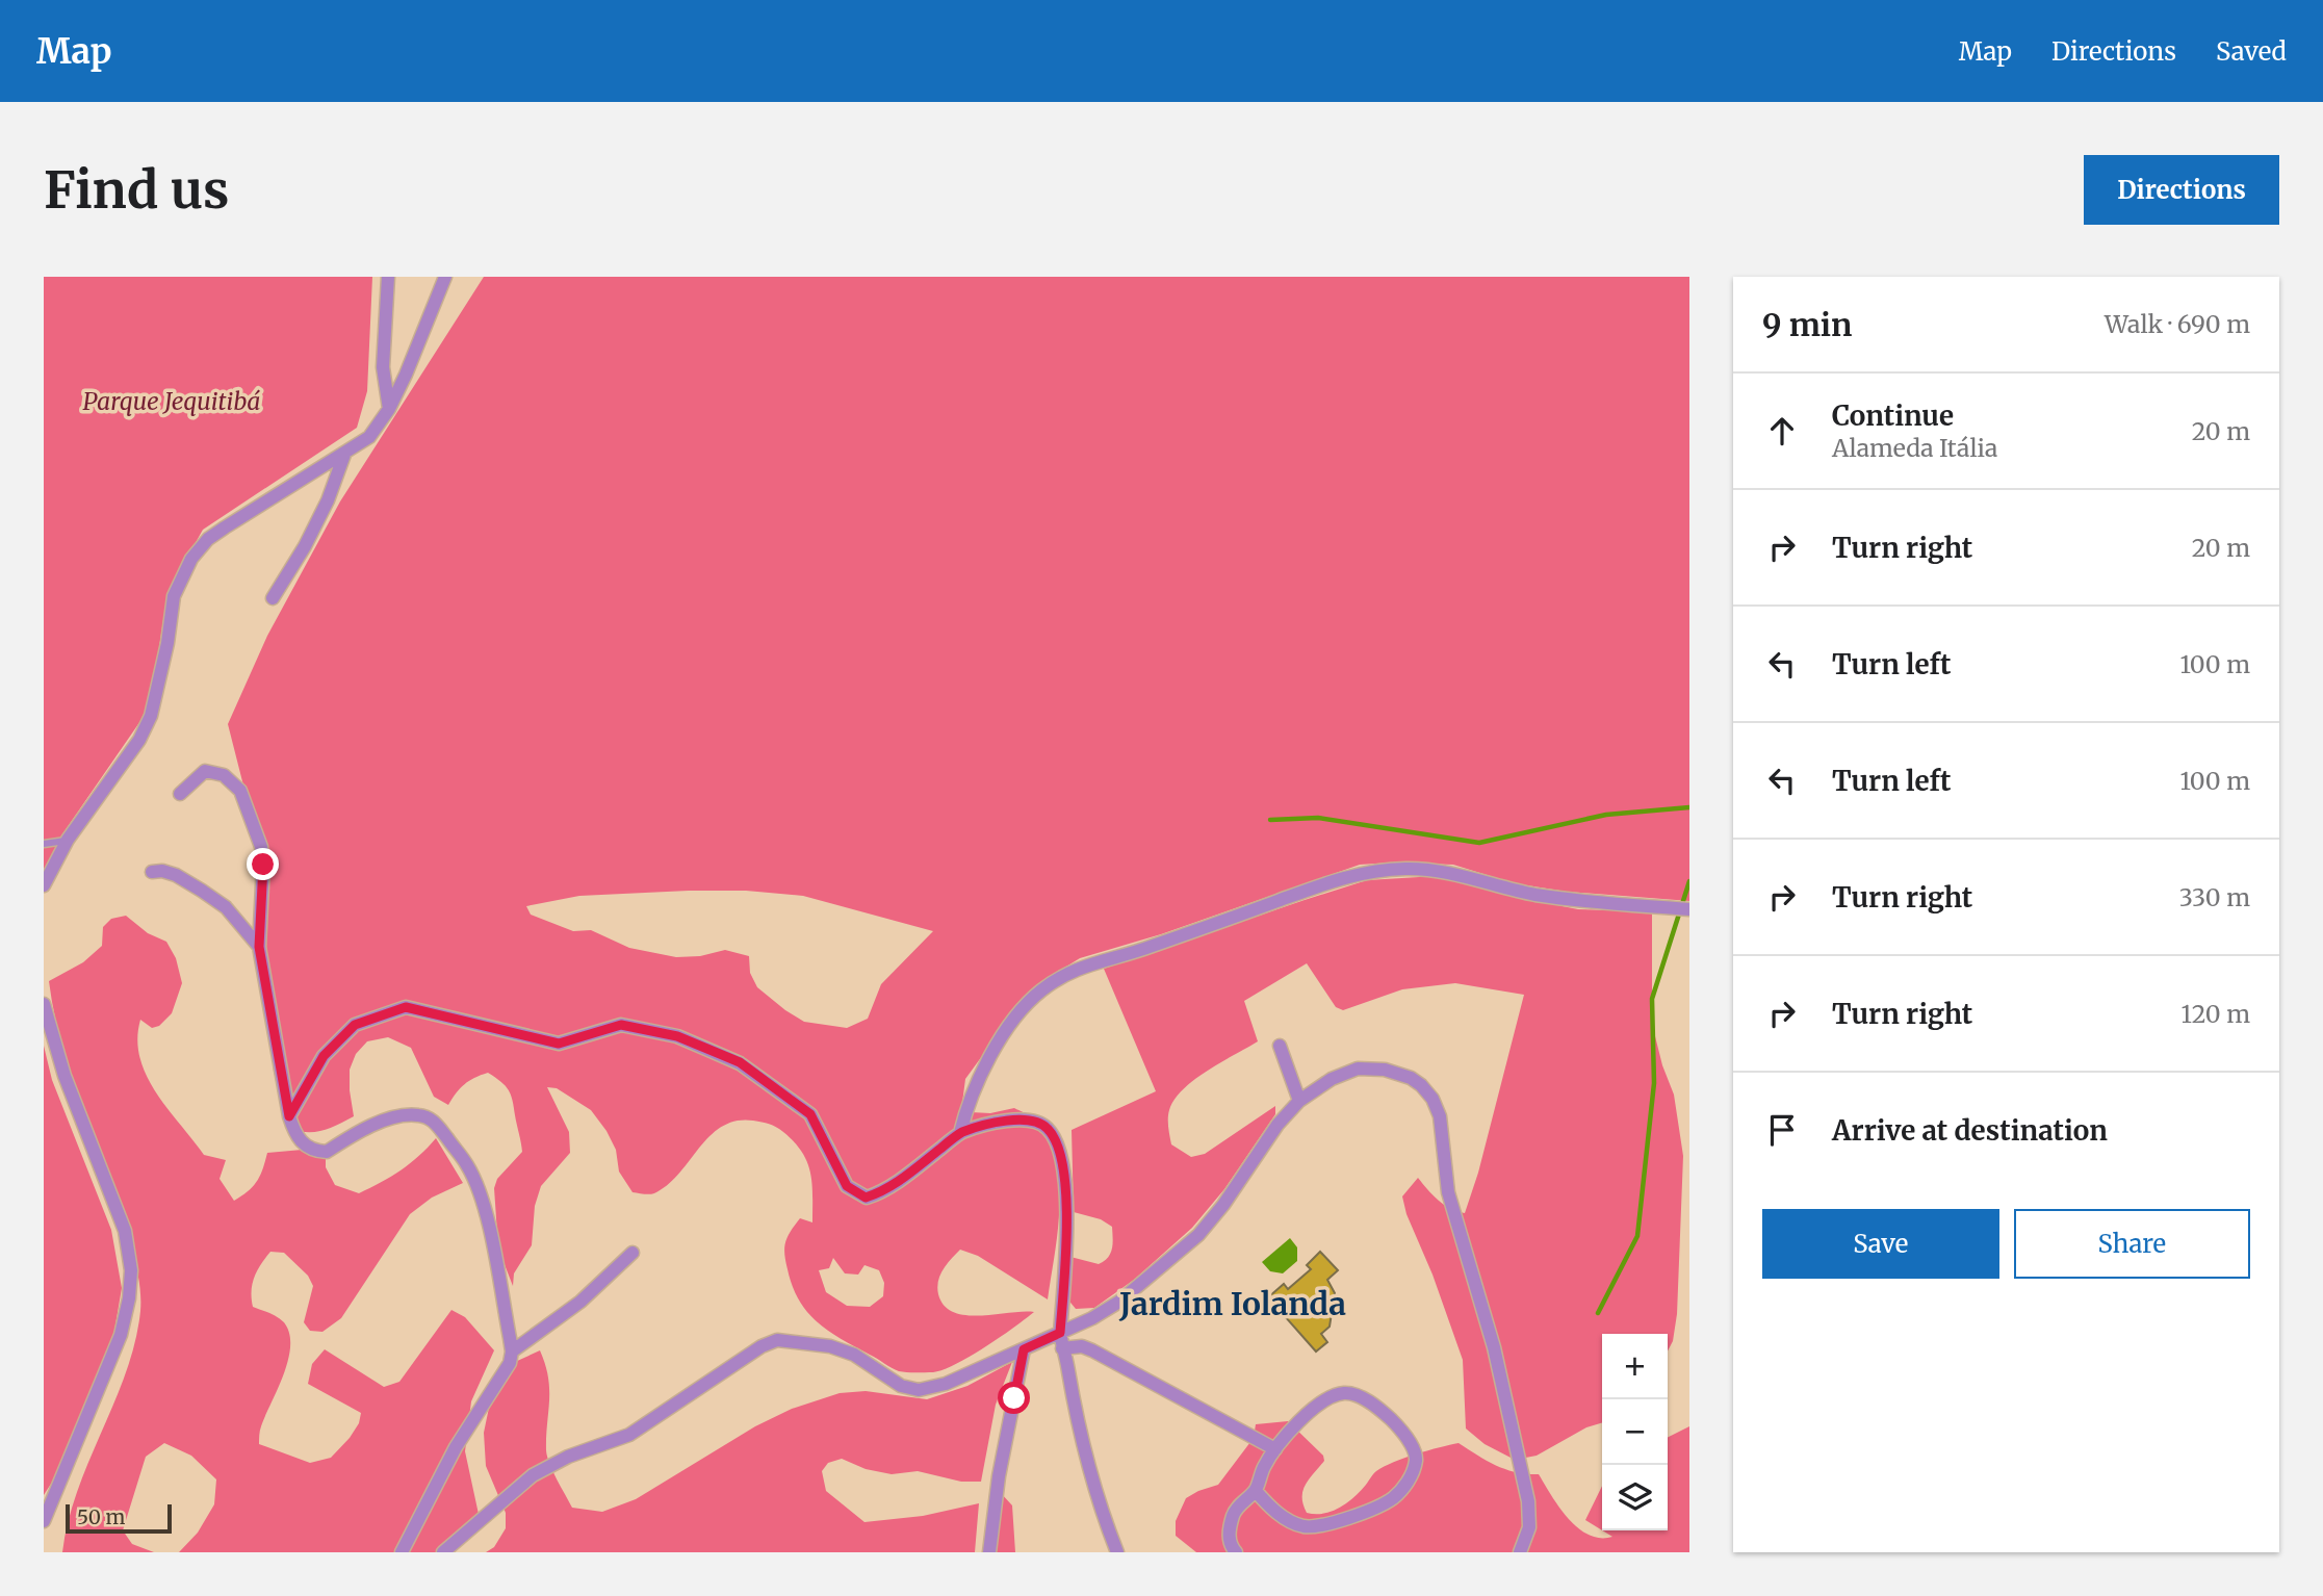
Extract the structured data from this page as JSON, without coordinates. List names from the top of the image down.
{
  "districts": ["Jardim Iolanda"],
  "parks": ["Parque Jequitibá"],
  "scale_bar": "50 m",
  "page": {
    "header": "Map",
    "nav": ["Map", "Directions", "Saved"],
    "buttons": [
      "Directions",
      ["Save", "Share"]
    ],
    "title": "Find us",
    "heading": ["9 min", "Walk · 690 m"],
    "list": [
      ["Continue", "Alameda Itália", "20 m"],
      ["Turn right", "20 m"],
      ["Turn left", "100 m"],
      ["Turn left", "100 m"],
      ["Turn right", "330 m"],
      ["Turn right", "120 m"],
      "Arrive at destination"
    ],
    "map_buttons": ["+", "−"],
    "scale": "50 m"
  }
}
